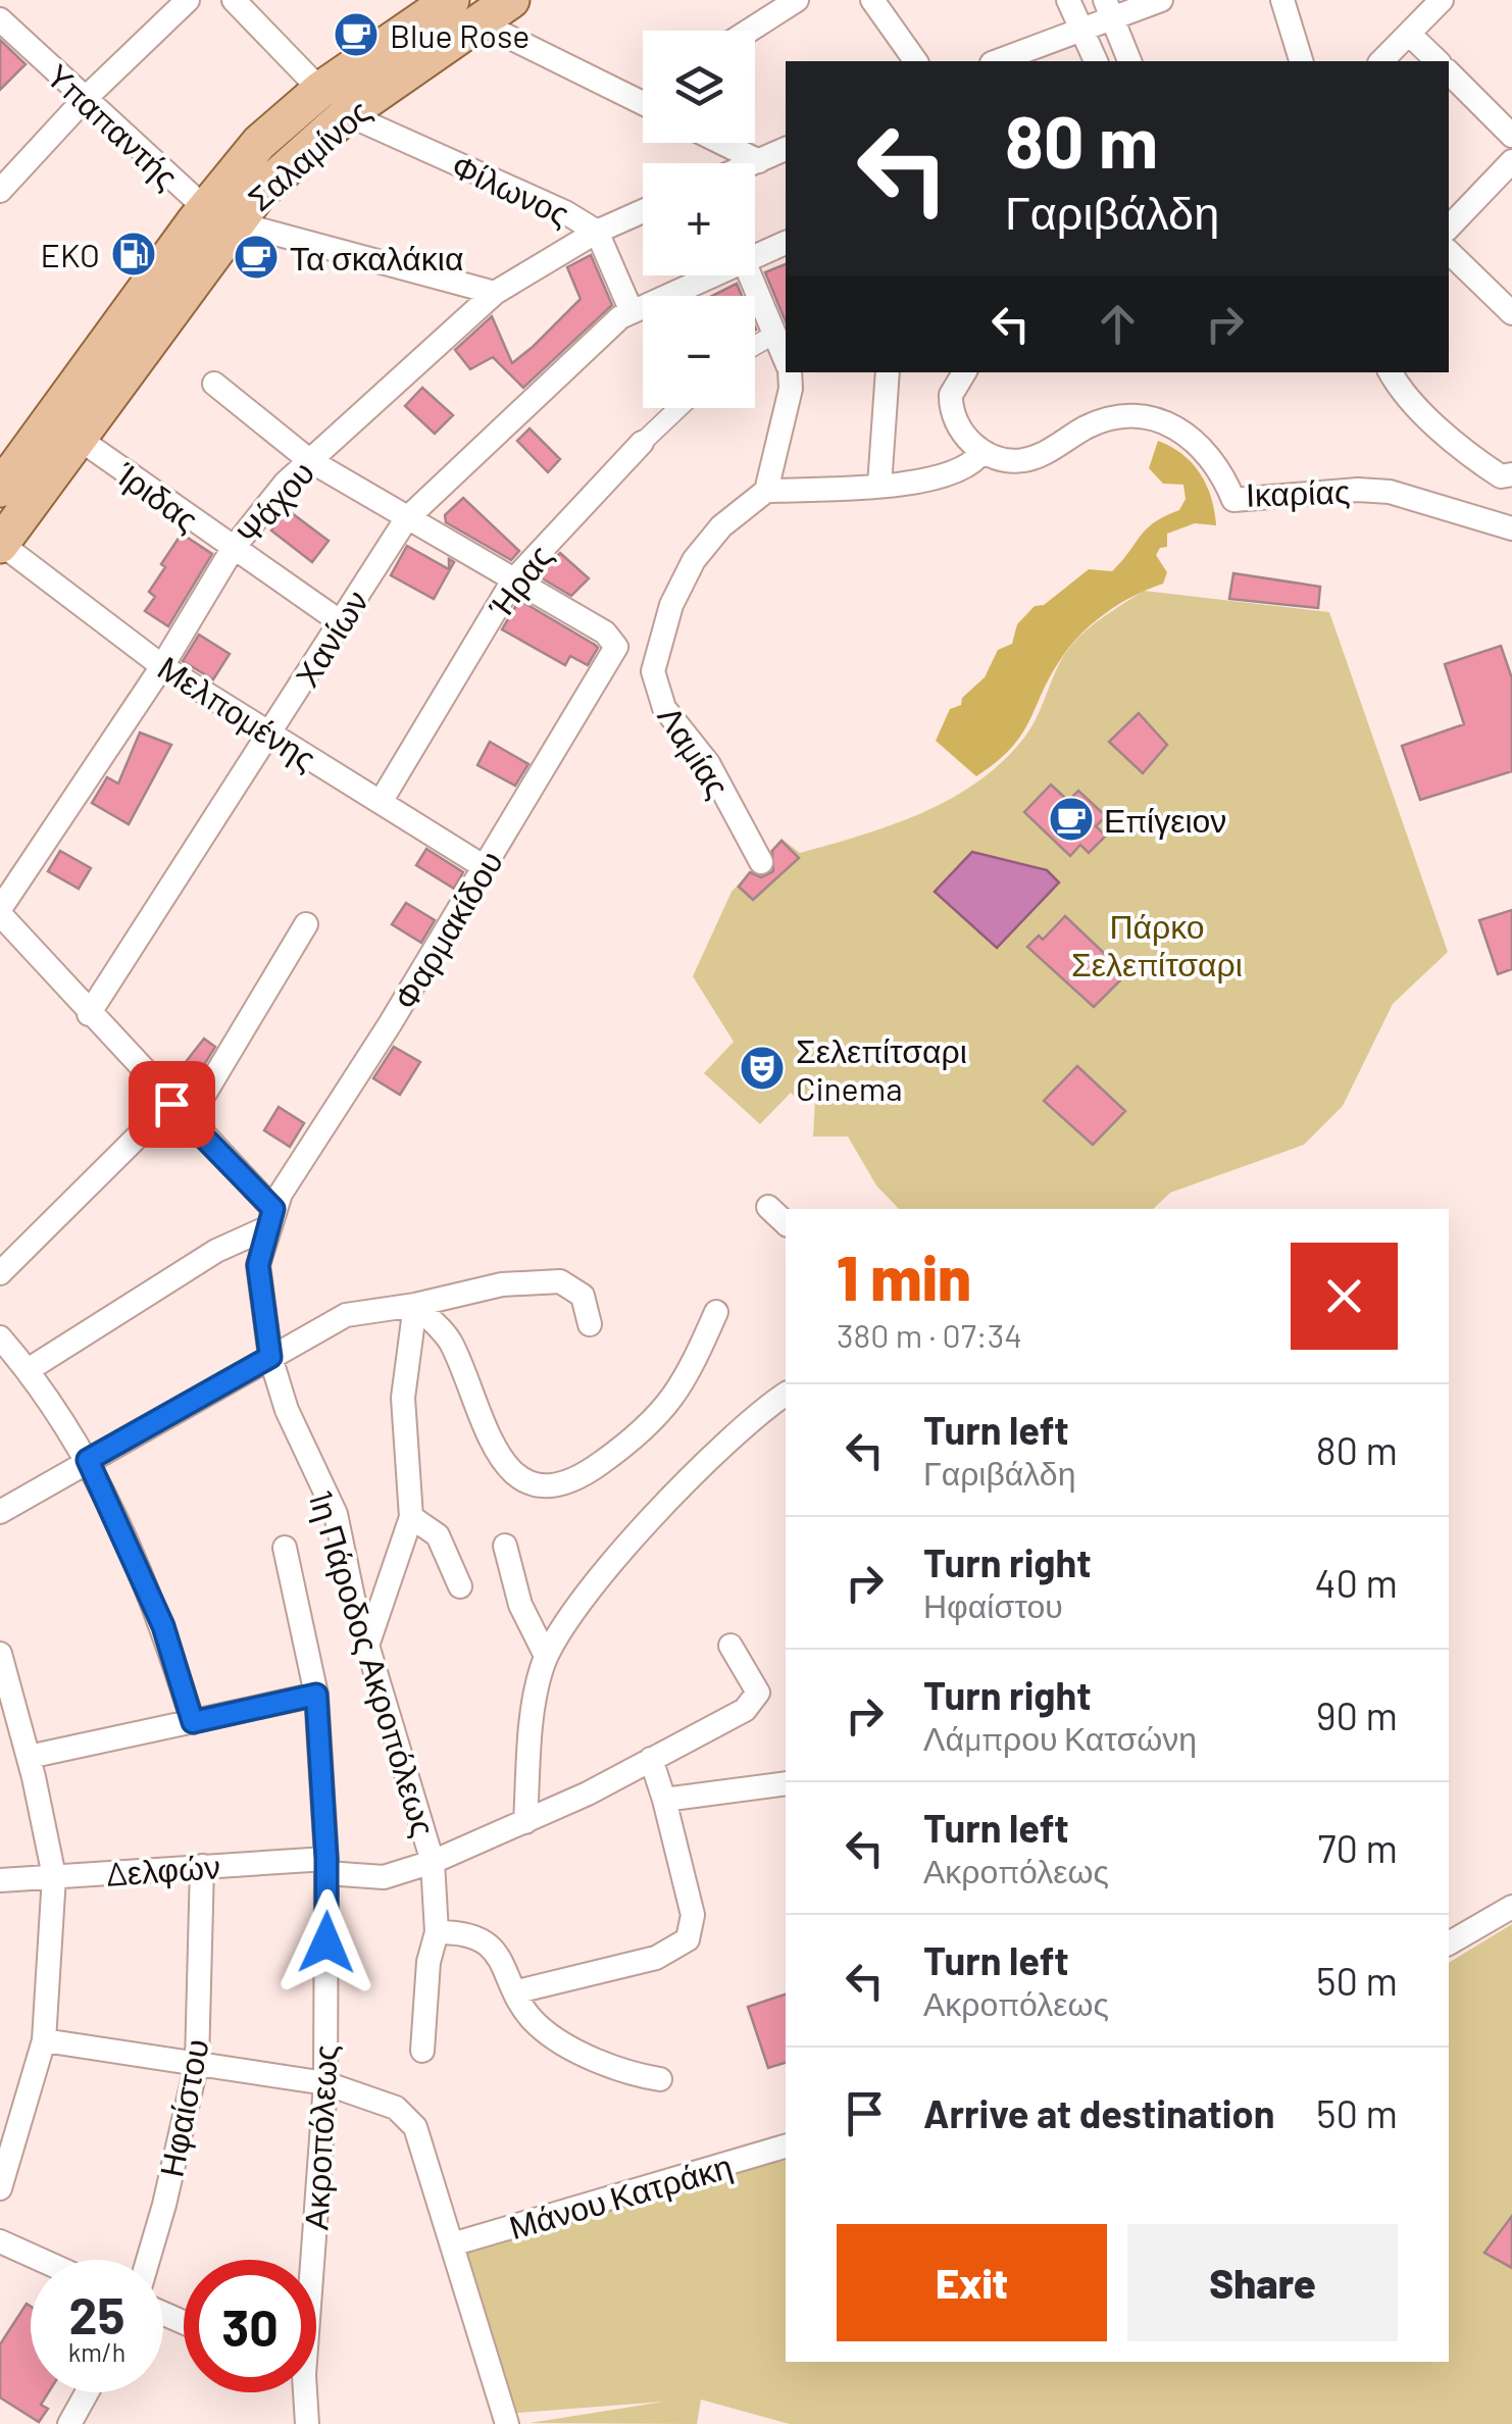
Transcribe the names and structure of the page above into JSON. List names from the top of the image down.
{
  "streets": {
    "main road": ["Σαλαμίνος"],
    "street": [
      "Υπαπαντής",
      "Φίλωνος",
      "Ικαρίας",
      "Ίριδας",
      "Ψάχου",
      "Ήρας",
      "Χανίων",
      "Μελπομένης",
      "Λαμίας",
      "Φαρμακίδου",
      "1η Πάροδος Ακροπόλεως",
      "Δελφών",
      "Ηφαίστου",
      "Ακροπόλεως",
      "Μάνου Κατράκη"
    ]
  },
  "crossings": [
    ["Υπαπαντής", "Σαλαμίνος"],
    ["Σαλαμίνος", "Φίλωνος"],
    ["Σαλαμίνος", "Ίριδας"],
    ["Σαλαμίνος", "Μελπομένης"],
    ["Φίλωνος", "Ψάχου"],
    ["Φίλωνος", "Χανίων"],
    ["Ίριδας", "Ψάχου"],
    ["Ίριδας", "Χανίων"],
    ["Ψάχου", "Μελπομένης"],
    ["Ήρας", "Μελπομένης"],
    ["Ήρας", "Φαρμακίδου"],
    ["Χανίων", "Μελπομένης"],
    ["Μελπομένης", "Φαρμακίδου"],
    ["1η Πάροδος Ακροπόλεως", "Δελφών"],
    ["Δελφών", "Ηφαίστου"],
    ["Δελφών", "Ακροπόλεως"]
  ],
  "parks": ["Πάρκο Σελεπίτσαρι"],
  "places": {
    "cafe": ["Blue Rose", "Τα σκαλάκια", "Επίγειον"],
    "fuel station": ["EKO"],
    "theatre": ["Σελεπίτσαρι Cinema"]
  },
  "page": {
    "map_buttons": ["+", "−"],
    "turn": ["80 m", "Γαριβάλδη"],
    "heading": ["1 min", "380 m · 07:34"],
    "list": [
      {
        "name": "Turn left",
        "note": "Γαριβάλδη",
        "value": "80 m"
      },
      {
        "name": "Turn right",
        "note": "Ηφαίστου",
        "value": "40 m"
      },
      {
        "name": "Turn right",
        "note": "Λάμπρου Κατσώνη",
        "value": "90 m"
      },
      {
        "name": "Turn left",
        "note": "Ακροπόλεως",
        "value": "70 m"
      },
      {
        "name": "Turn left",
        "note": "Ακροπόλεως",
        "value": "50 m"
      },
      {
        "name": "Arrive at destination",
        "value": "50 m"
      }
    ],
    "buttons": ["Exit", "Share"],
    "speed": "25 km/h",
    "limit": "30"
  }
}
